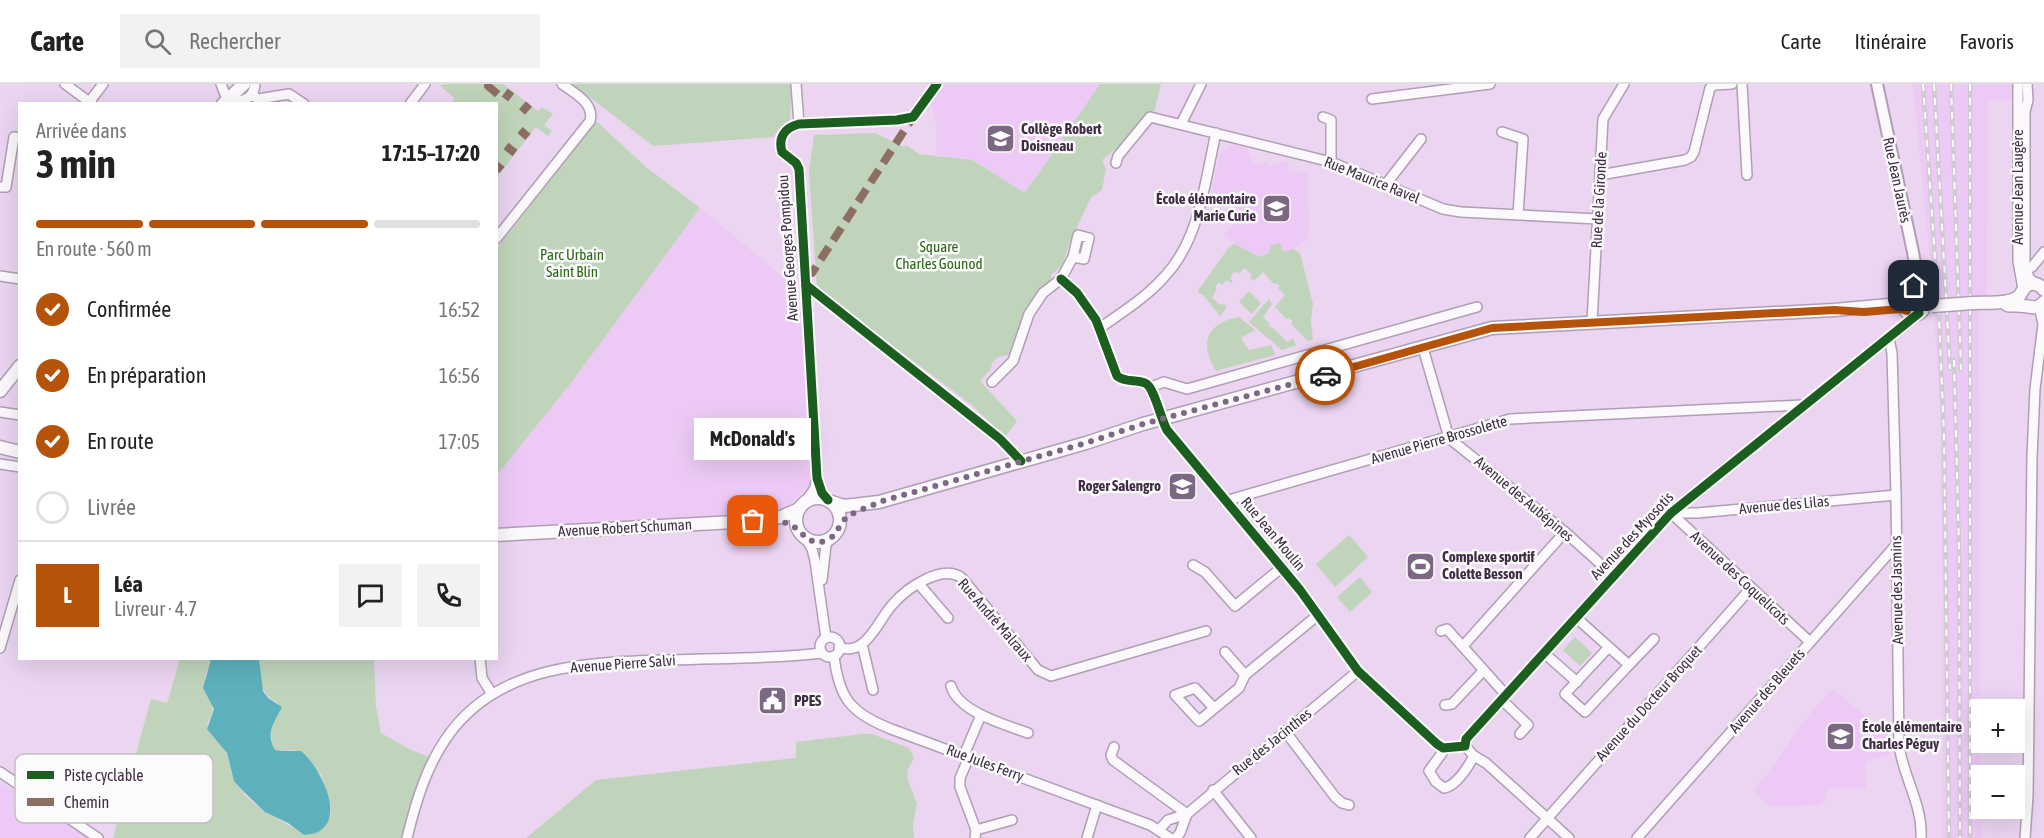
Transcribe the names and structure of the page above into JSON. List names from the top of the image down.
{
  "streets": {
    "main road": ["Avenue Robert Schuman"],
    "street": [
      "Rue Maurice Ravel",
      "Rue Jean Jaurès",
      "Avenue Jean Laugère",
      "Rue de la Gironde",
      "Avenue Georges Pompidou",
      "Avenue Pierre Brossolette",
      "Avenue des Aubépines",
      "Avenue des Lilas",
      "Rue Jean Moulin",
      "Avenue des Myosotis",
      "Avenue des Coquelicots",
      "Avenue des Jasmins",
      "Rue André Malraux",
      "Avenue Pierre Salvi",
      "Avenue des Bleuets",
      "Avenue du Docteur Broquet",
      "Rue des Jacinthes",
      "Rue Jules Ferry"
    ]
  },
  "crossings": [
    ["Rue Maurice Ravel", "Rue de la Gironde"],
    ["Rue Jean Jaurès", "Avenue des Myosotis"],
    ["Avenue Georges Pompidou", "Avenue Robert Schuman"],
    ["Avenue Pierre Brossolette", "Avenue des Aubépines"],
    ["Avenue Pierre Brossolette", "Rue Jean Moulin"],
    ["Avenue Pierre Brossolette", "Avenue des Myosotis"],
    ["Avenue des Aubépines", "Avenue des Myosotis"],
    ["Avenue des Lilas", "Avenue des Myosotis"],
    ["Avenue des Lilas", "Avenue des Coquelicots"],
    ["Avenue des Lilas", "Avenue des Jasmins"],
    ["Rue Jean Moulin", "Rue des Jacinthes"],
    ["Avenue des Myosotis", "Avenue des Coquelicots"],
    ["Avenue des Myosotis", "Avenue des Jasmins"],
    ["Avenue des Coquelicots", "Avenue des Bleuets"],
    ["Avenue des Coquelicots", "Avenue du Docteur Broquet"],
    ["Avenue des Jasmins", "Avenue des Bleuets"],
    ["Avenue Pierre Salvi", "Rue Jules Ferry"]
  ],
  "parks": ["Square Charles Gounod", "Parc Urbain Saint Blin"],
  "places": {
    "school or university": [
      "Collège Robert Doisneau",
      "École élémentaire Marie Curie",
      "Roger Salengro",
      "École élémentaire Charles Péguy"
    ],
    "other": ["McDonald's"],
    "sports": ["Complexe sportif Colette Besson"],
    "public building": ["PPES"]
  },
  "legend": ["Piste cyclable", "Chemin"],
  "page": {
    "header": "Carte",
    "search": "Rechercher",
    "nav": ["Carte", "Itinéraire", "Favoris"],
    "heading": ["3 min", "Arrivée dans", "17:15–17:20"],
    "panel": ["Léa", "Livreur · 4.7"],
    "bar": "En route · 560 m",
    "list": [
      ["Confirmée", "16:52"],
      ["En préparation", "16:56"],
      ["En route", "17:05"],
      "Livrée"
    ],
    "bubble": "McDonald's",
    "round": "L",
    "map_buttons": ["+", "−"]
  }
}
